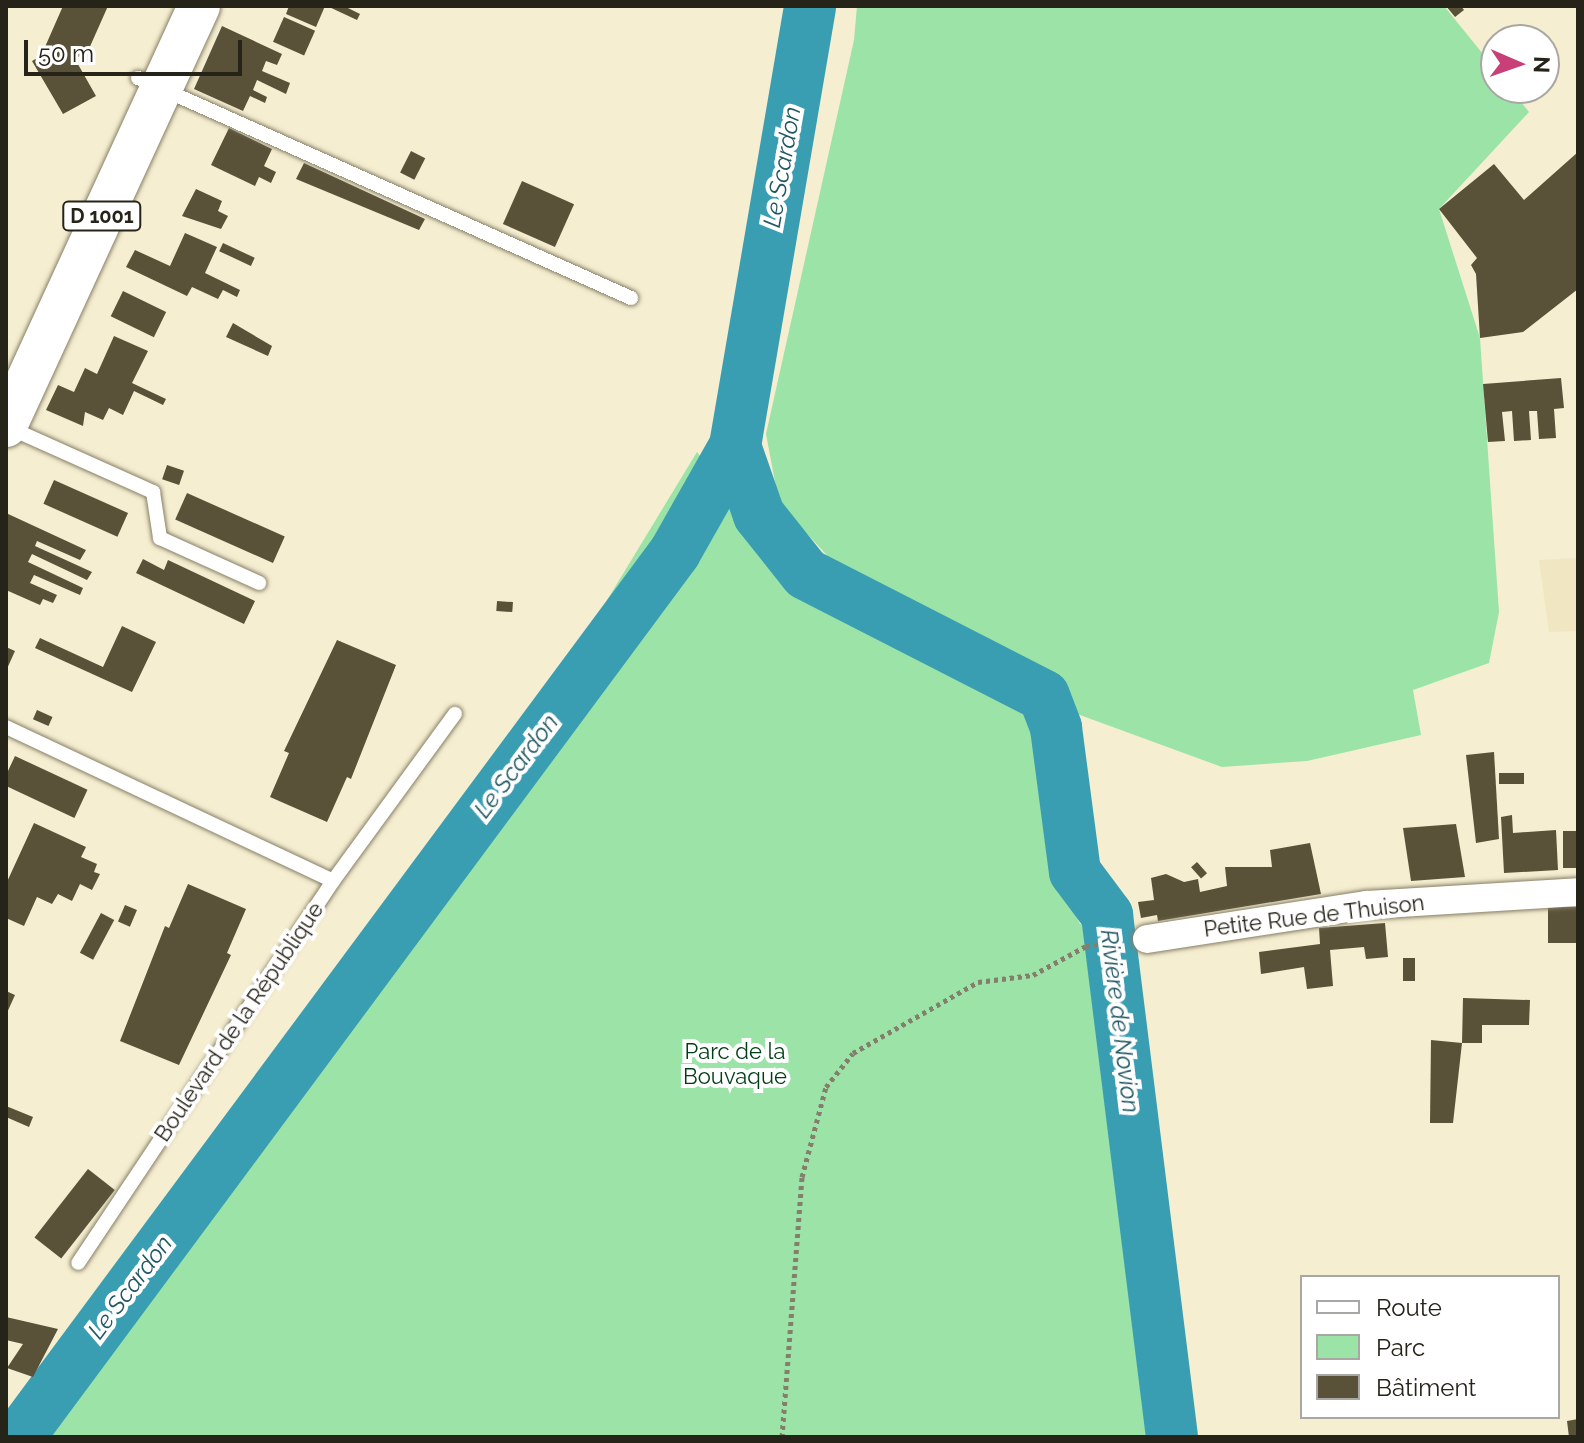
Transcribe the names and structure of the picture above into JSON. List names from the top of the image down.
{
  "streets": {
    "main road": ["D 1001"],
    "street": ["Petite Rue de Thuison"],
    "lane": ["Boulevard de la République"]
  },
  "water": ["Le Scardon", "Rivière de Novion"],
  "parks": ["Parc de la Bouvaque"],
  "legend": ["Route", "Parc", "Bâtiment"],
  "scale_bar": "50 m",
  "north": "right"
}
